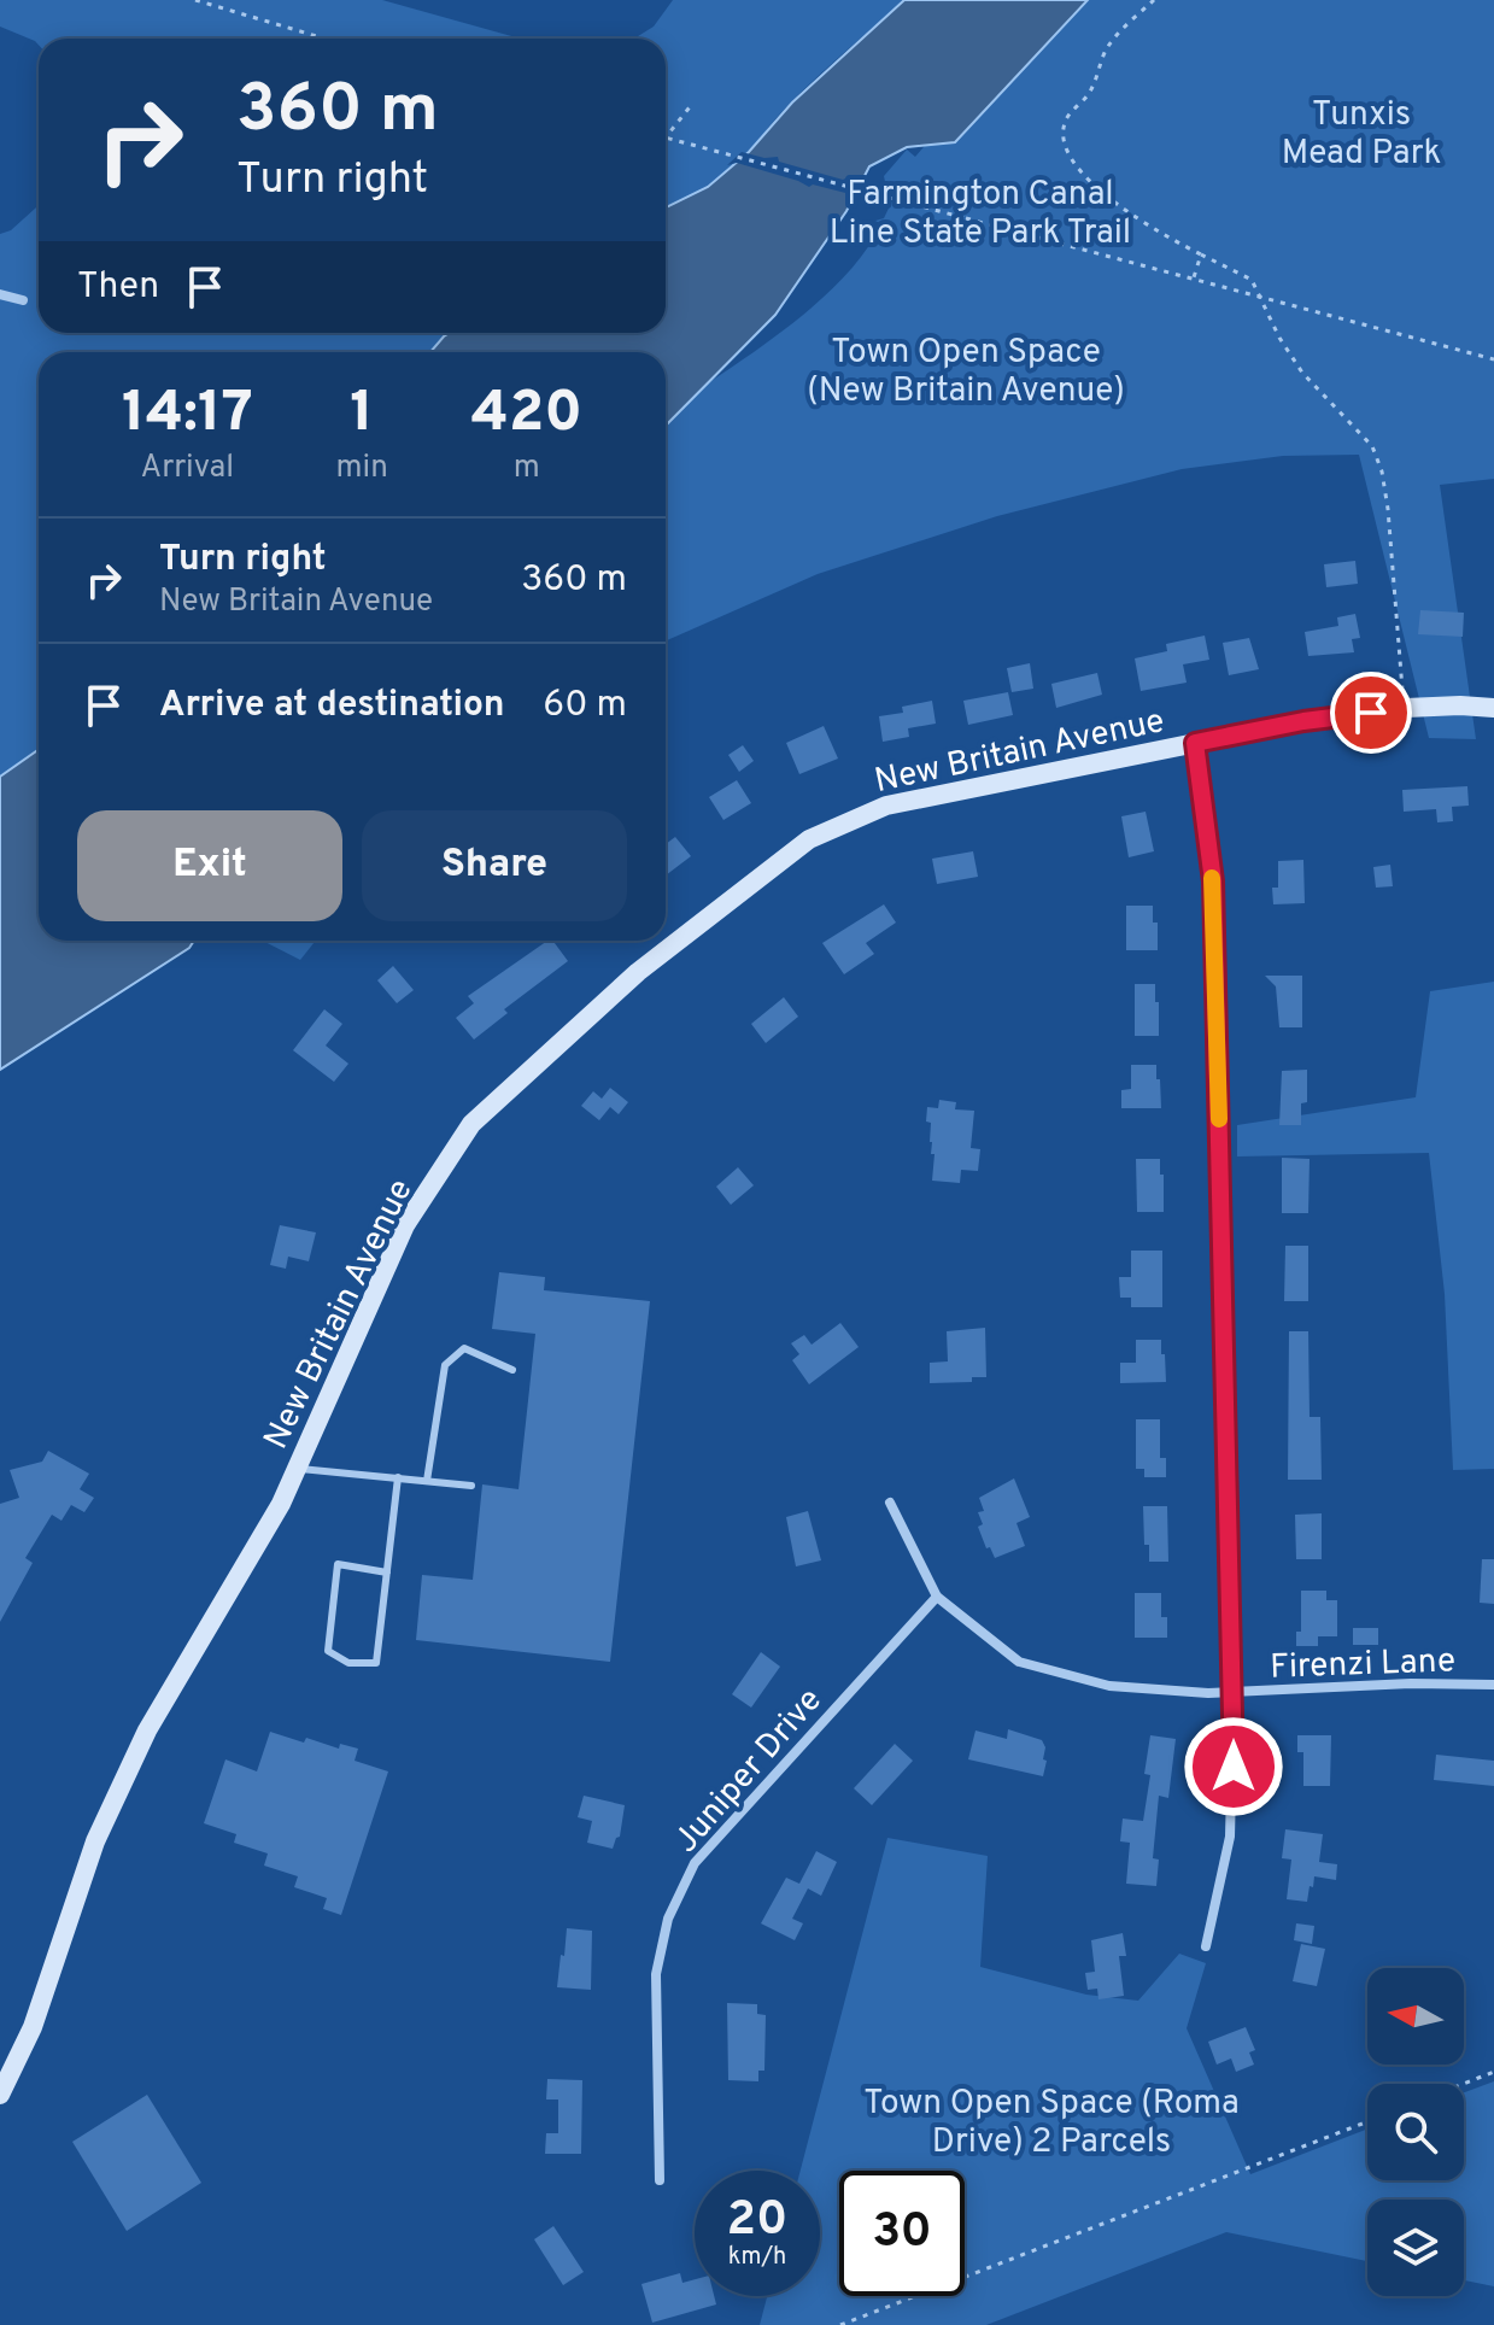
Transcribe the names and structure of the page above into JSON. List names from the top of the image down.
{
  "streets": {
    "street": ["New Britain Avenue", "Firenzi Lane", "Juniper Drive"]
  },
  "crossings": [
    ["Firenzi Lane", "Juniper Drive"]
  ],
  "parks": [
    "Tunxis Mead Park",
    "Farmington Canal Line State Park Trail",
    "Town Open Space (New Britain Avenue)",
    "Town Open Space (Roma Drive) 2 Parcels"
  ],
  "north": "left",
  "page": {
    "turn": ["360 m", "Turn right"],
    "then": "Then",
    "eta": [
      "14:17",
      "Arrival",
      "1",
      "min",
      "420",
      "m"
    ],
    "list": [
      {
        "name": "Turn right",
        "note": "New Britain Avenue",
        "value": "360 m"
      },
      {
        "name": "Arrive at destination",
        "value": "60 m"
      }
    ],
    "buttons": ["Exit", "Share"],
    "speed": "20 km/h",
    "limit": "30"
  }
}
